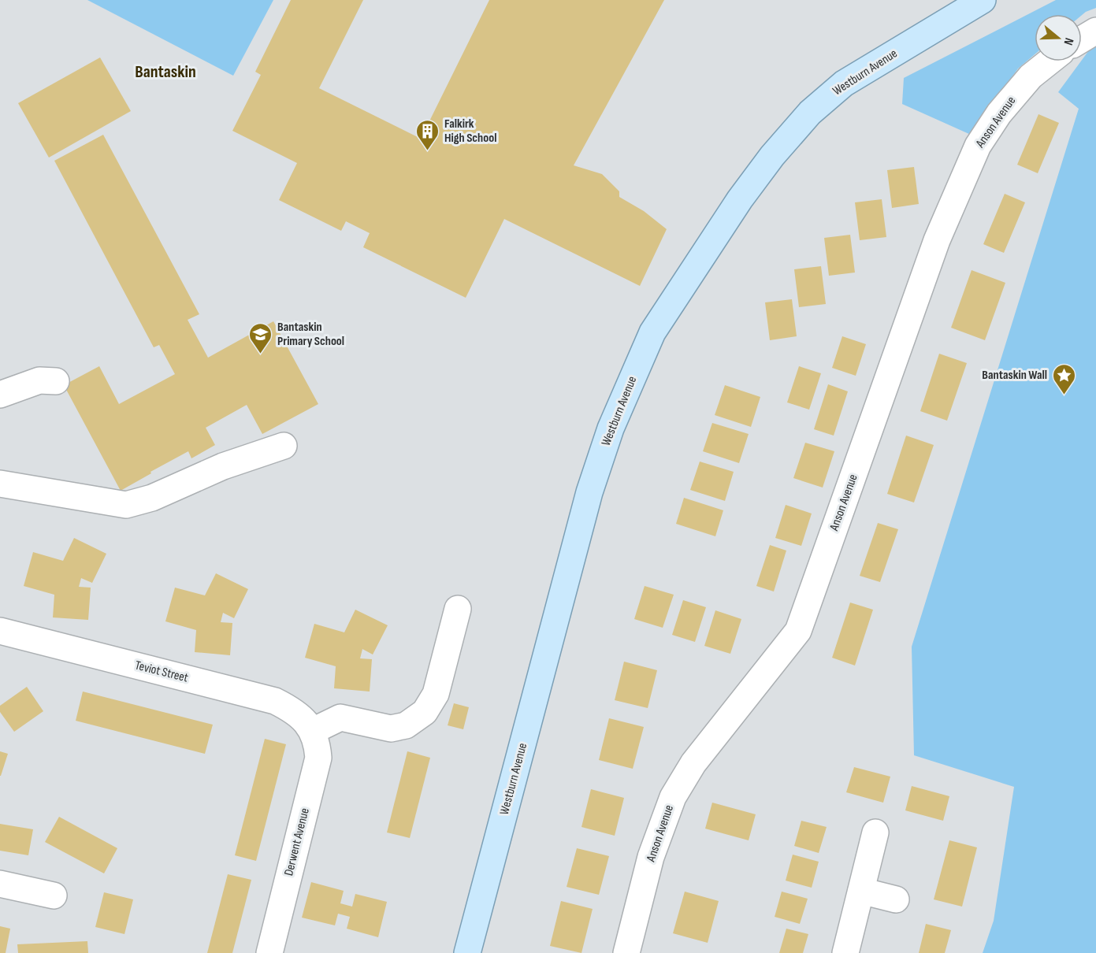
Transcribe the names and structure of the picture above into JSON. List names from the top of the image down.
{
  "streets": {
    "main road": ["Westburn Avenue"],
    "street": ["Anson Avenue", "Teviot Street", "Derwent Avenue"]
  },
  "crossings": [
    ["Teviot Street", "Derwent Avenue"]
  ],
  "districts": ["Bantaskin"],
  "places": {
    "building": ["Falkirk High School"],
    "school or university": ["Bantaskin Primary School"],
    "place": ["Bantaskin Wall"]
  },
  "north": "right"
}
